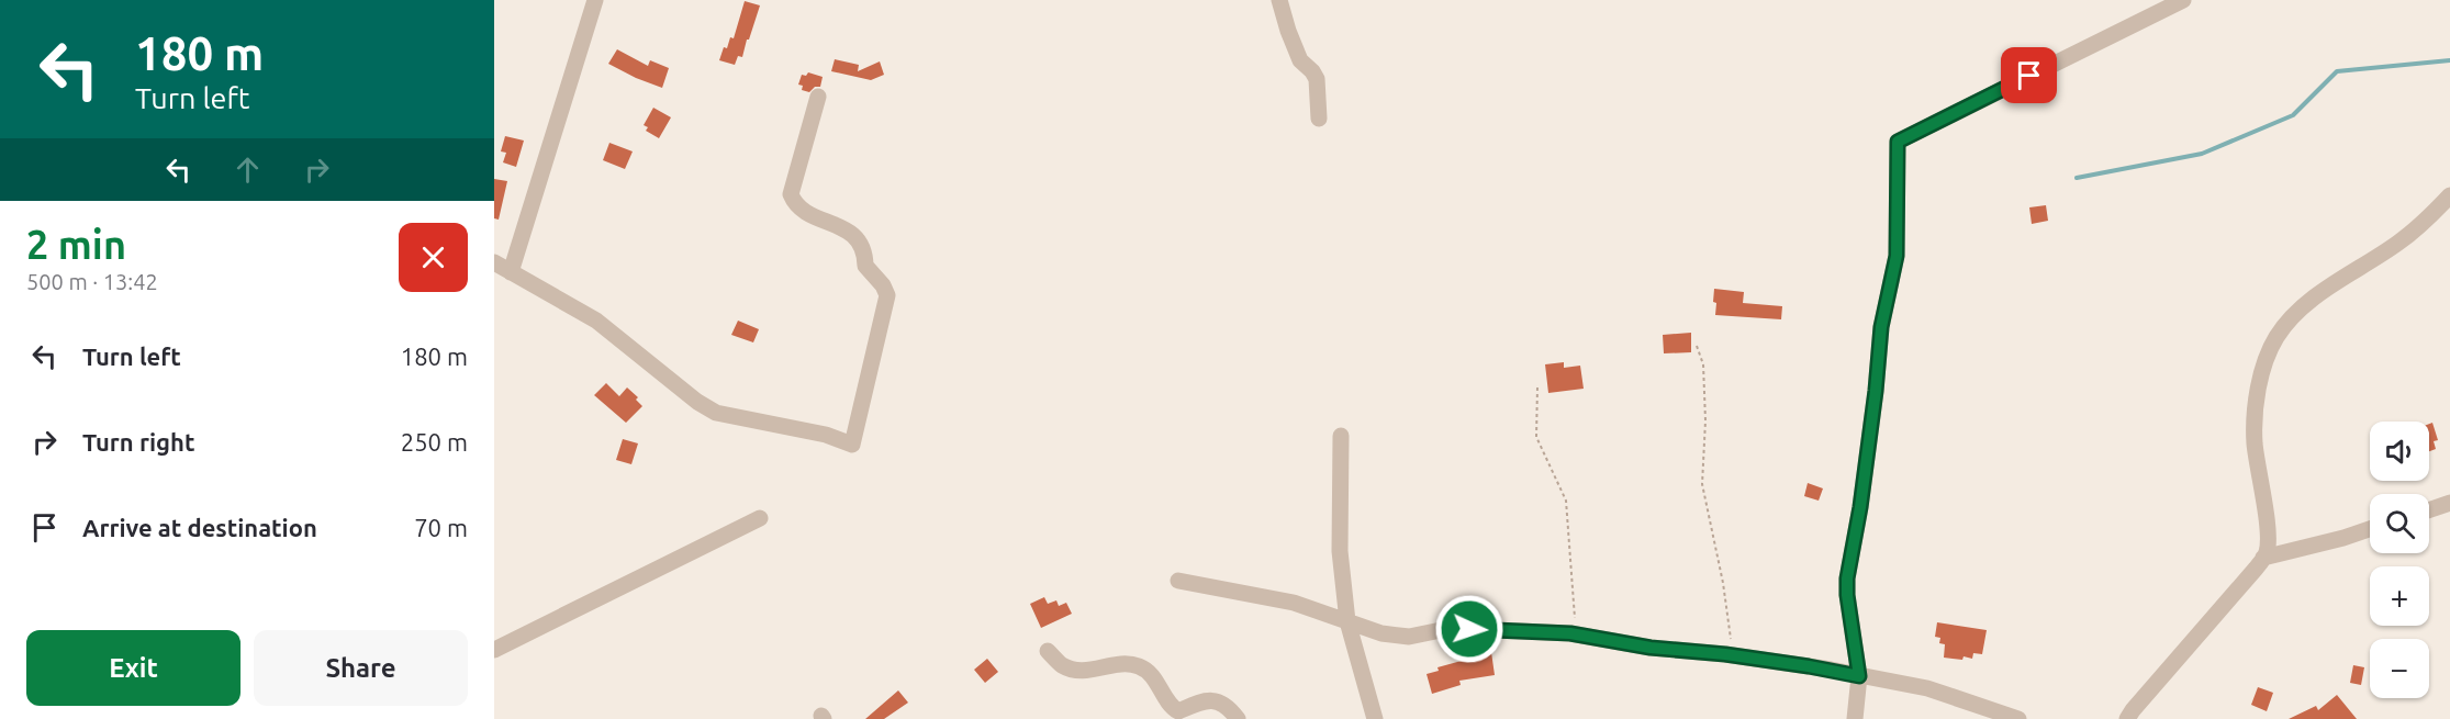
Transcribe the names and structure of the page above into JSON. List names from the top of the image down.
{
  "page": {
    "turn": ["180 m", "Turn left"],
    "heading": ["2 min", "500 m · 13:42"],
    "list": [
      {
        "name": "Turn left",
        "value": "180 m"
      },
      {
        "name": "Turn right",
        "value": "250 m"
      },
      {
        "name": "Arrive at destination",
        "value": "70 m"
      }
    ],
    "map_buttons": ["+", "−"],
    "buttons": ["Exit", "Share"]
  }
}
